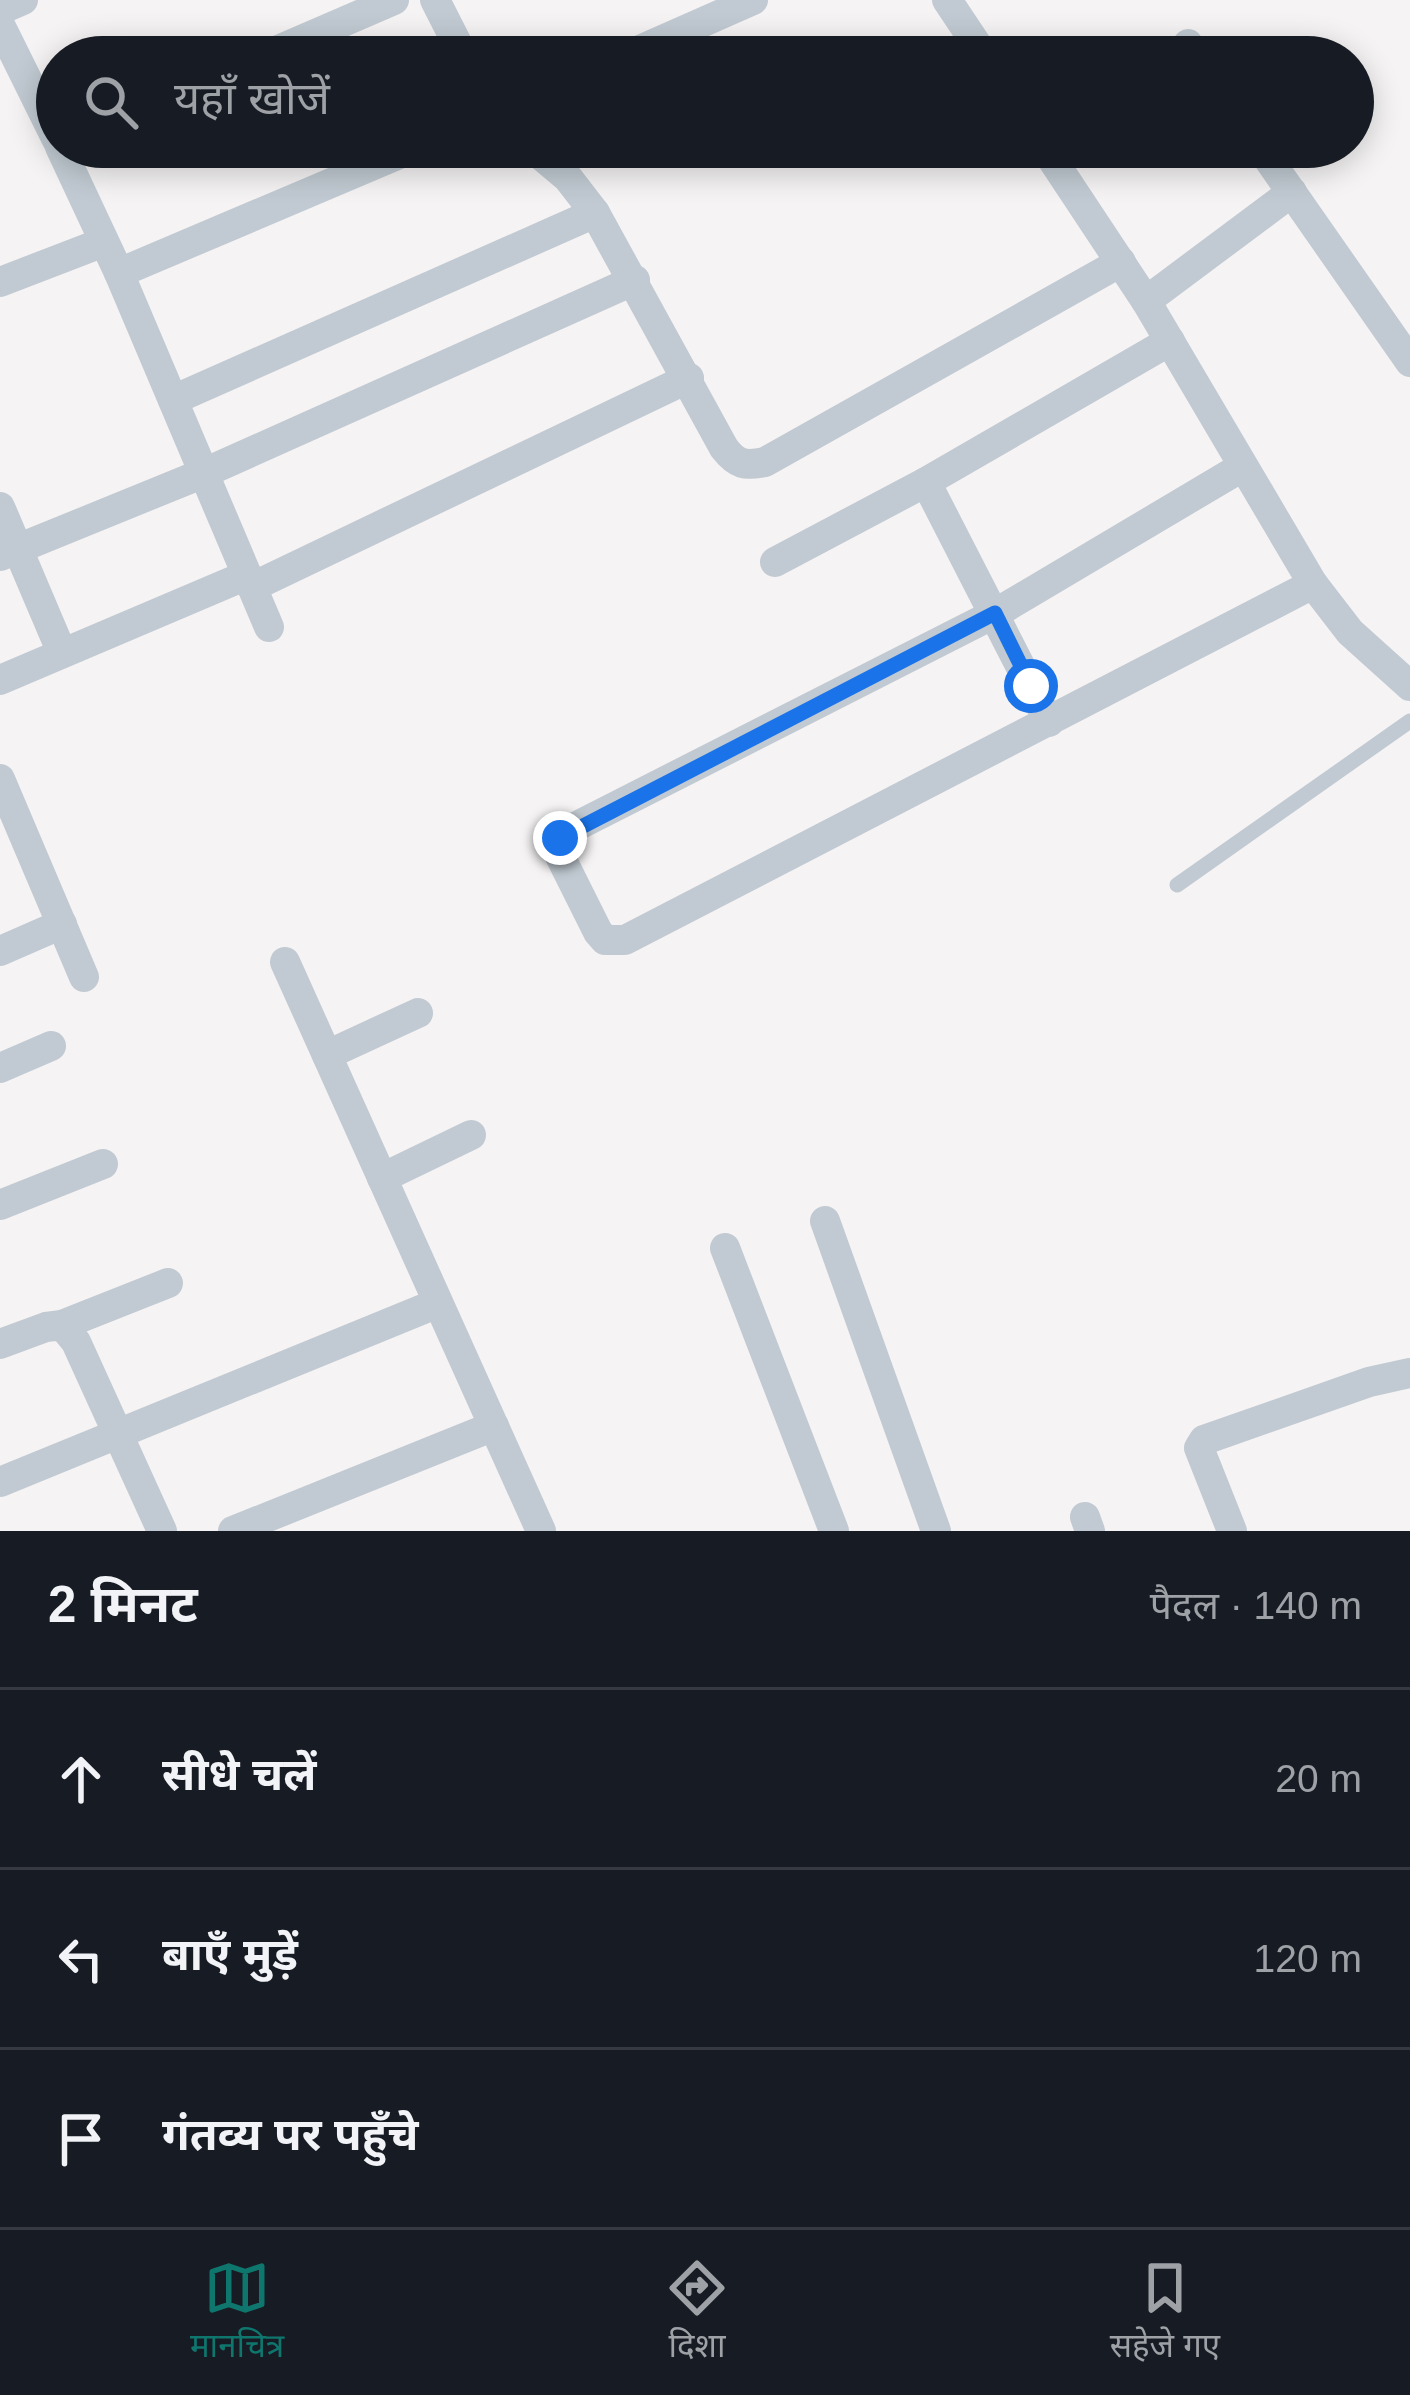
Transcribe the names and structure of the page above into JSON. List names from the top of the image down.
{
  "page": {
    "search": "यहाँ खोजें",
    "heading": ["2 मिनट", "पैदल · 140 m"],
    "list": [
      ["सीधे चलें", "20 m"],
      ["बाएँ मुड़ें", "120 m"],
      "गंतव्य पर पहुँचे"
    ],
    "nav": ["मानचित्र", "दिशा", "सहेजे गए"]
  }
}
